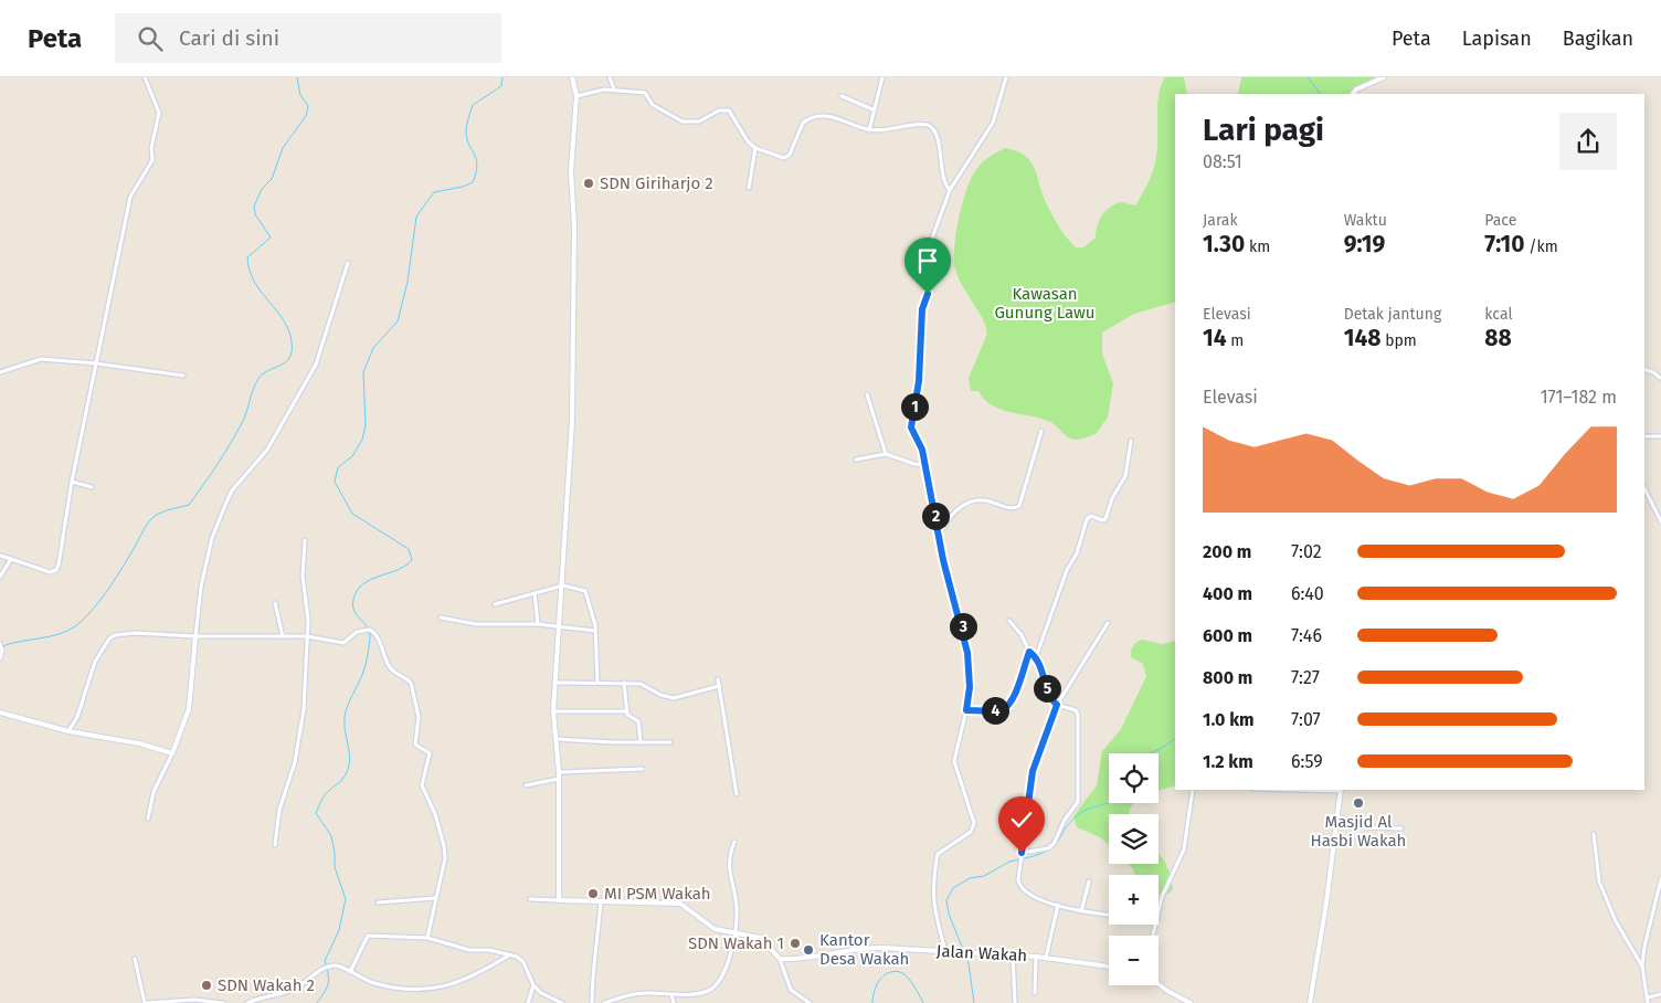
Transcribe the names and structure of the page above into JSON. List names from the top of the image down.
{
  "streets": {
    "street": ["Jalan Wakah"]
  },
  "parks": ["Kawasan Gunung Lawu"],
  "places": [
    "SDN Giriharjo 2",
    "Masjid Al Hasbi Wakah",
    "MI PSM Wakah",
    "SDN Wakah 1",
    "Kantor Desa Wakah",
    "SDN Wakah 2"
  ],
  "page": {
    "header": "Peta",
    "search": "Cari di sini",
    "nav": ["Peta", "Lapisan", "Bagikan"],
    "heading": ["Lari pagi", "08:51"],
    "stats": [
      ["Jarak", "1.30 km"],
      ["Waktu", "9:19"],
      ["Pace", "7:10 /km"],
      ["Elevasi", "14 m"],
      ["Detak jantung", "148 bpm"],
      ["kcal", "88"]
    ],
    "chart": ["Elevasi", "171–182 m"],
    "pins": [
      "1",
      "2",
      "3",
      "5",
      "4"
    ],
    "list": [
      {
        "name": "200 m",
        "note": "7:02"
      },
      {
        "name": "400 m",
        "note": "6:40"
      },
      {
        "name": "600 m",
        "note": "7:46"
      },
      {
        "name": "800 m",
        "note": "7:27"
      },
      {
        "name": "1.0 km",
        "note": "7:07"
      },
      {
        "name": "1.2 km",
        "note": "6:59"
      }
    ],
    "map_buttons": ["+", "−"]
  }
}
